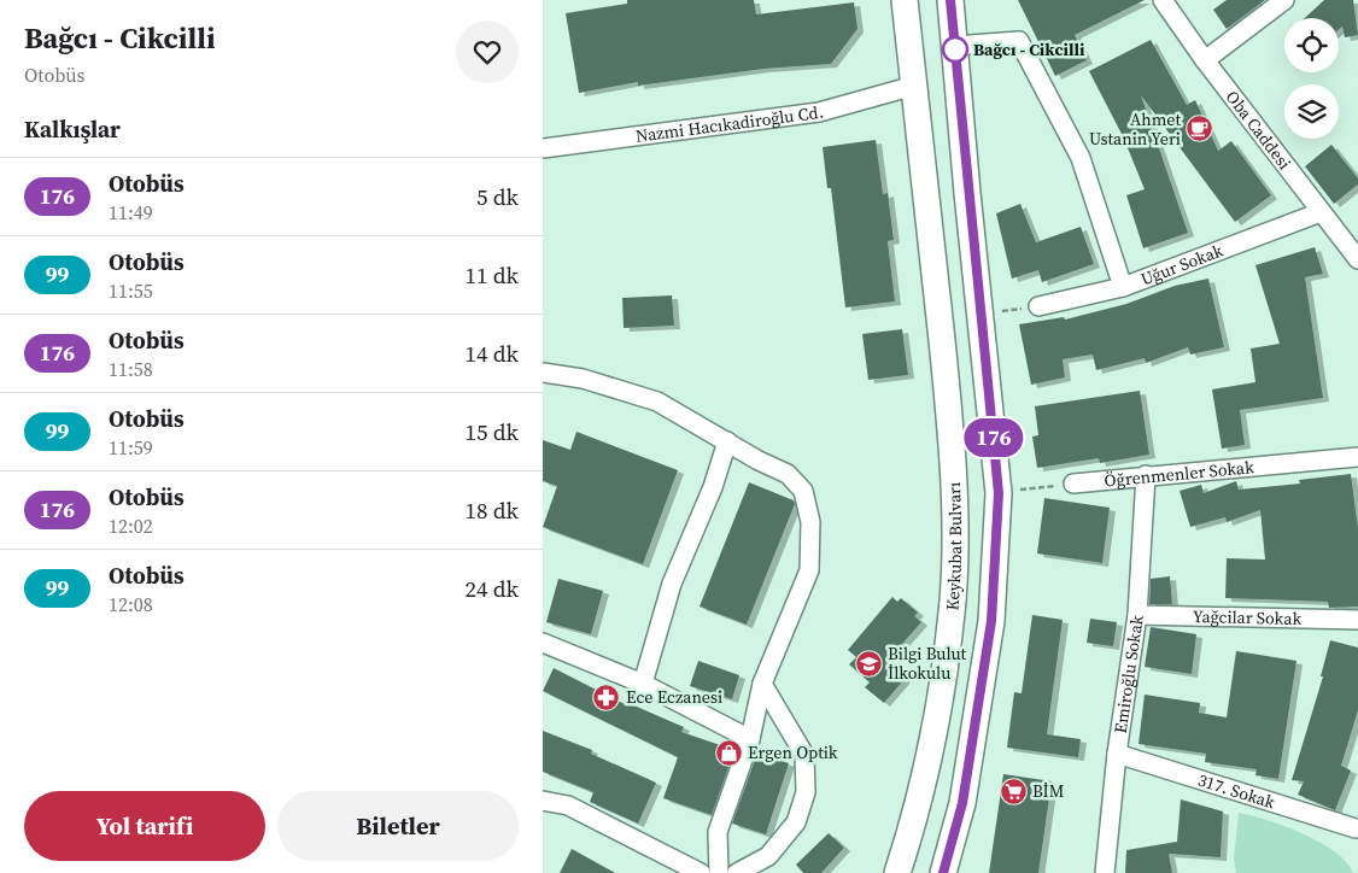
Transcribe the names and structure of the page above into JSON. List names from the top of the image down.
{
  "streets": {
    "highway": ["Keykubat Bulvarı"],
    "street": [
      "Nazmi Hacıkadiroğlu Cd.",
      "Oba Caddesi",
      "Uğur Sokak",
      "Öğrenmenler Sokak",
      "Yağcilar Sokak",
      "Emiroğlu Sokak",
      "317. Sokak"
    ]
  },
  "crossings": [
    ["Nazmi Hacıkadiroğlu Cd.", "Keykubat Bulvarı"],
    ["Oba Caddesi", "Uğur Sokak"],
    ["Öğrenmenler Sokak", "Emiroğlu Sokak"],
    ["Yağcilar Sokak", "Emiroğlu Sokak"],
    ["Emiroğlu Sokak", "317. Sokak"]
  ],
  "places": {
    "other": ["Bağcı - Cikcilli"],
    "cafe": ["Ahmet Ustanin Yeri"],
    "school or university": ["Bilgi Bulut İlkokulu"],
    "pharmacy": ["Ece Eczanesi"],
    "shop": ["Ergen Optik"],
    "supermarket": ["BİM"]
  },
  "lines": ["bus line 176"],
  "page": {
    "heading": [
      ["Bağcı - Cikcilli", "Otobüs"],
      "Kalkışlar"
    ],
    "on_map": "176",
    "list": [
      {
        "mark": "176",
        "name": "Otobüs",
        "note": "11:49",
        "value": "5 dk"
      },
      {
        "mark": "99",
        "name": "Otobüs",
        "note": "11:55",
        "value": "11 dk"
      },
      {
        "mark": "176",
        "name": "Otobüs",
        "note": "11:58",
        "value": "14 dk"
      },
      {
        "mark": "99",
        "name": "Otobüs",
        "note": "11:59",
        "value": "15 dk"
      },
      {
        "mark": "176",
        "name": "Otobüs",
        "note": "12:02",
        "value": "18 dk"
      },
      {
        "mark": "99",
        "name": "Otobüs",
        "note": "12:08",
        "value": "24 dk"
      }
    ],
    "buttons": ["Yol tarifi", "Biletler"]
  }
}
